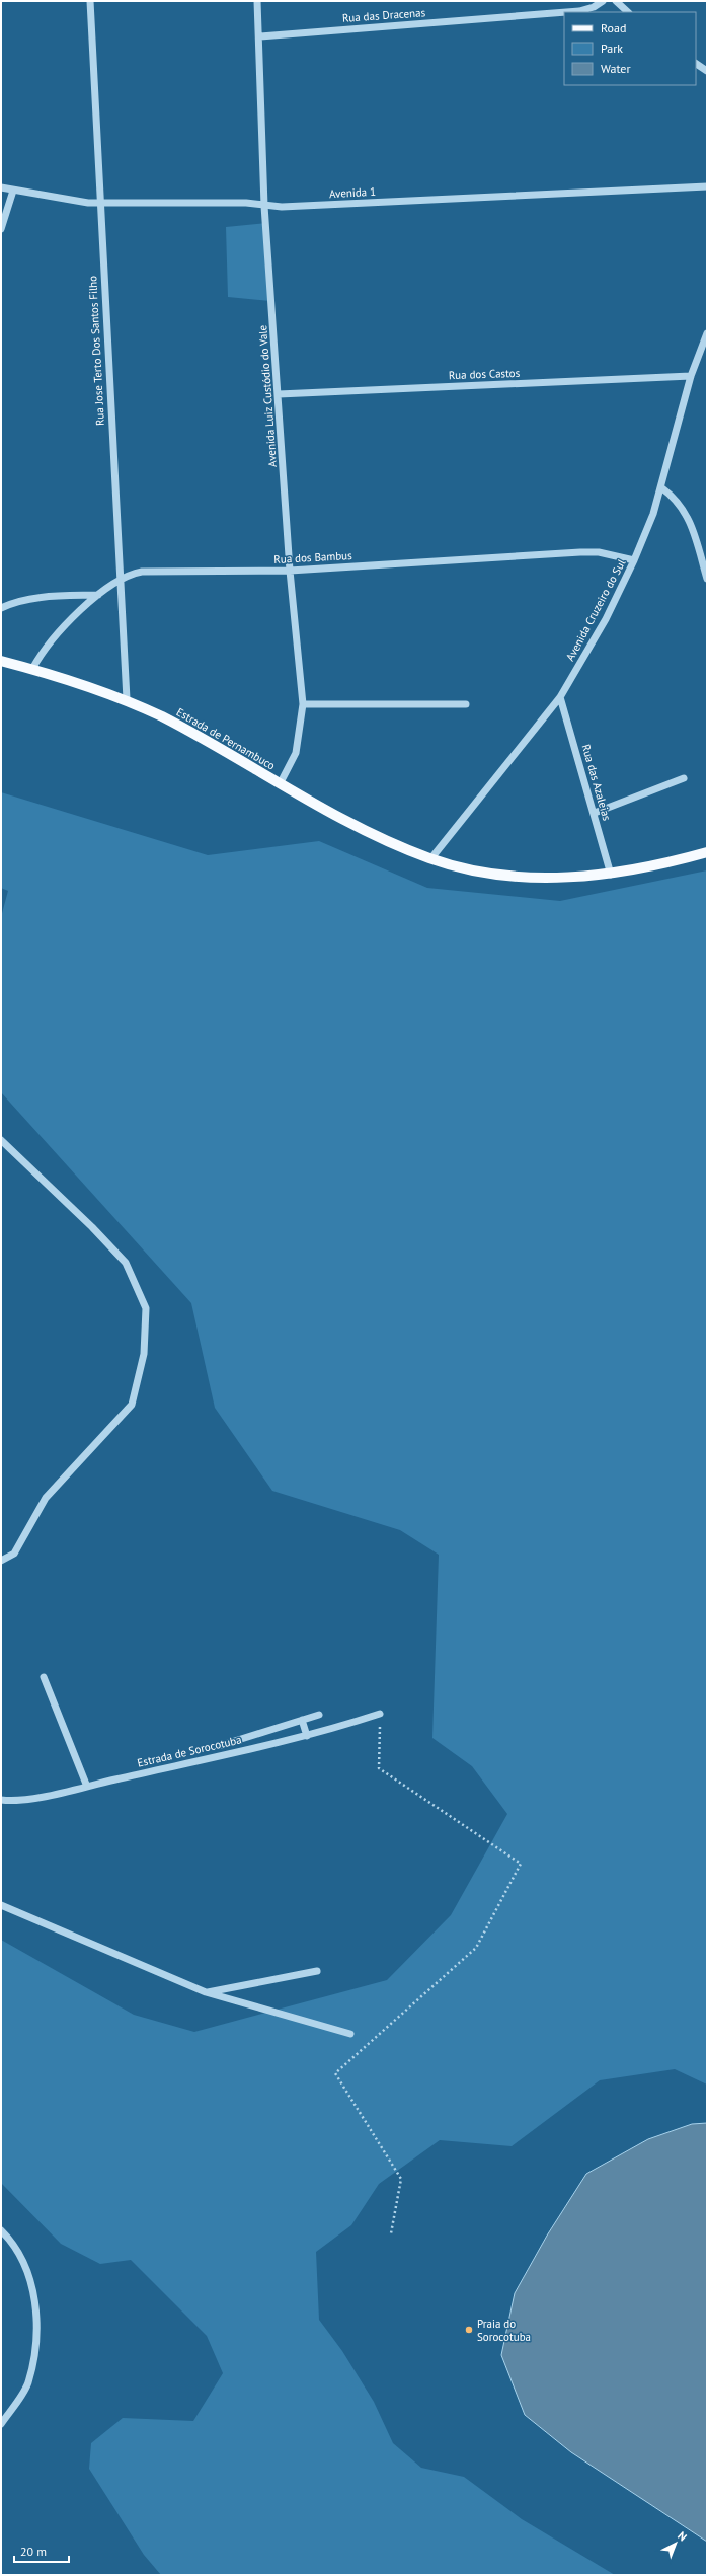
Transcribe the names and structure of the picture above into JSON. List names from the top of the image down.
{
  "streets": {
    "main road": ["Estrada de Pernambuco"],
    "street": [
      "Rua das Dracenas",
      "Avenida 1",
      "Rua Jose Terto Dos Santos Filho",
      "Rua dos Castos",
      "Avenida Luiz Custódio do Vale",
      "Rua dos Bambus",
      "Avenida Cruzeiro do Sul",
      "Rua das Azaleias",
      "Estrada de Sorocotuba"
    ]
  },
  "crossings": [
    ["Rua das Dracenas", "Avenida Luiz Custódio do Vale"],
    ["Avenida 1", "Rua Jose Terto Dos Santos Filho"],
    ["Avenida 1", "Avenida Luiz Custódio do Vale"],
    ["Rua Jose Terto Dos Santos Filho", "Rua dos Bambus"],
    ["Rua Jose Terto Dos Santos Filho", "Estrada de Pernambuco"],
    ["Rua dos Castos", "Avenida Luiz Custódio do Vale"],
    ["Rua dos Castos", "Avenida Cruzeiro do Sul"],
    ["Avenida Luiz Custódio do Vale", "Rua dos Bambus"],
    ["Avenida Luiz Custódio do Vale", "Estrada de Pernambuco"],
    ["Rua dos Bambus", "Avenida Cruzeiro do Sul"],
    ["Rua dos Bambus", "Estrada de Pernambuco"],
    ["Avenida Cruzeiro do Sul", "Estrada de Pernambuco"],
    ["Avenida Cruzeiro do Sul", "Rua das Azaleias"],
    ["Estrada de Pernambuco", "Rua das Azaleias"]
  ],
  "places": ["Praia do Sorocotuba"],
  "legend": ["Road", "Park", "Water"],
  "scale_bar": "20 m",
  "north": "top right"
}
